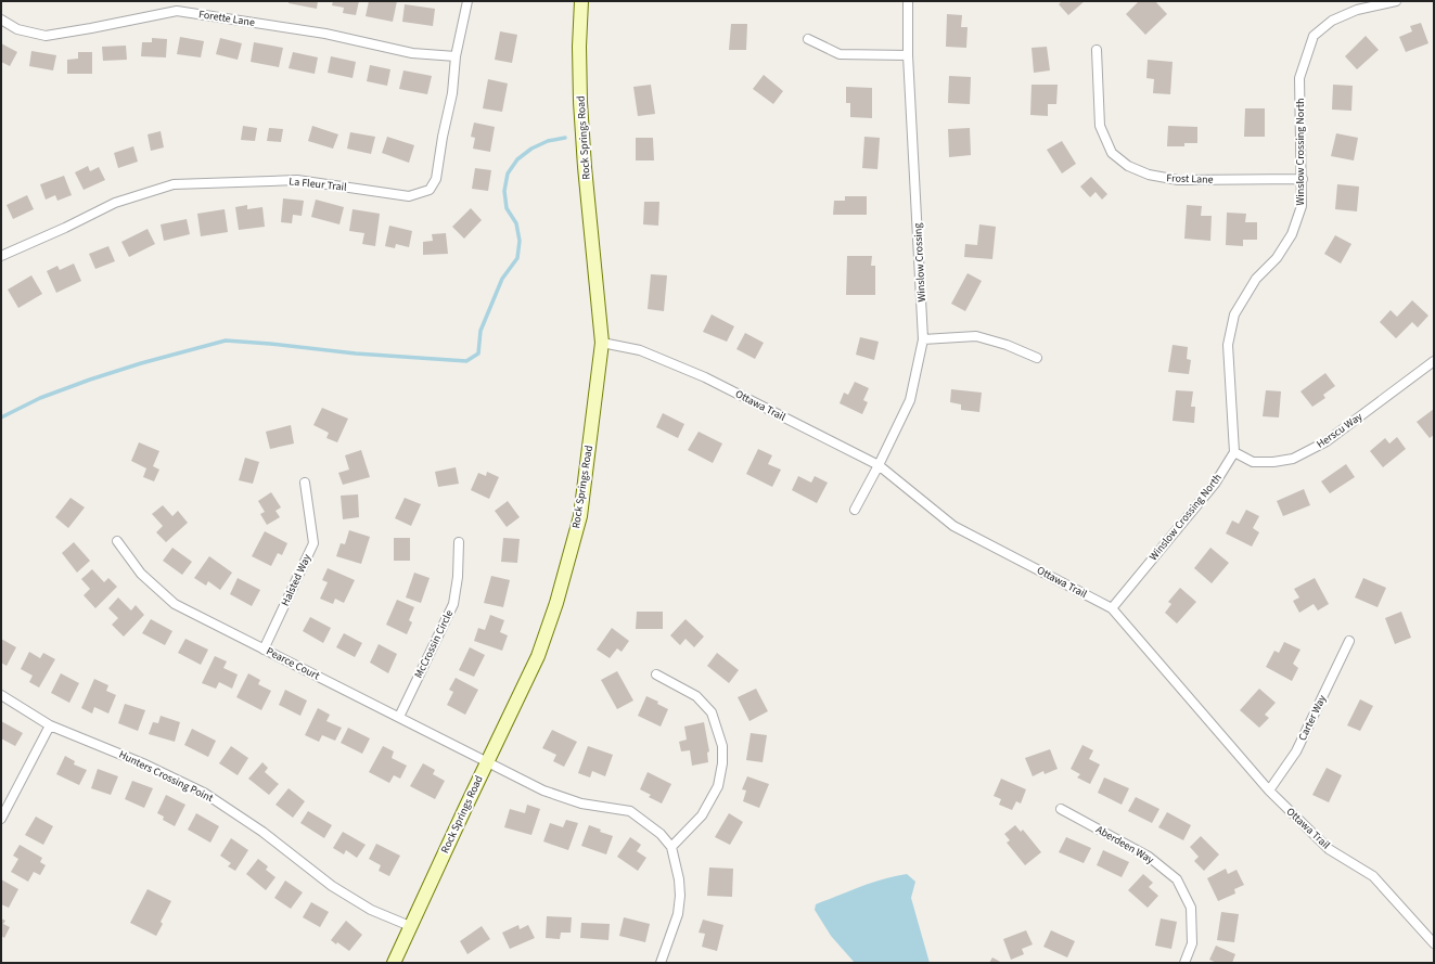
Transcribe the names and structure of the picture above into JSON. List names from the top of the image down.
{
  "streets": {
    "street": [
      "Forette Lane",
      "Rock Springs Road",
      "Winslow Crossing North",
      "Frost Lane",
      "La Fleur Trail",
      "Winslow Crossing",
      "Ottawa Trail",
      "Herscu Way",
      "Halsted Way",
      "McCrossin Circle",
      "Pearce Court",
      "Carter Way",
      "Hunters Crossing Point",
      "Aberdeen Way"
    ]
  },
  "crossings": [
    ["Forette Lane", "La Fleur Trail"],
    ["Rock Springs Road", "Ottawa Trail"],
    ["Rock Springs Road", "Pearce Court"],
    ["Rock Springs Road", "Hunters Crossing Point"],
    ["Winslow Crossing North", "Frost Lane"],
    ["Winslow Crossing North", "Ottawa Trail"],
    ["Winslow Crossing North", "Herscu Way"],
    ["Winslow Crossing", "Ottawa Trail"],
    ["Ottawa Trail", "Carter Way"],
    ["Halsted Way", "Pearce Court"],
    ["McCrossin Circle", "Pearce Court"]
  ]
}
